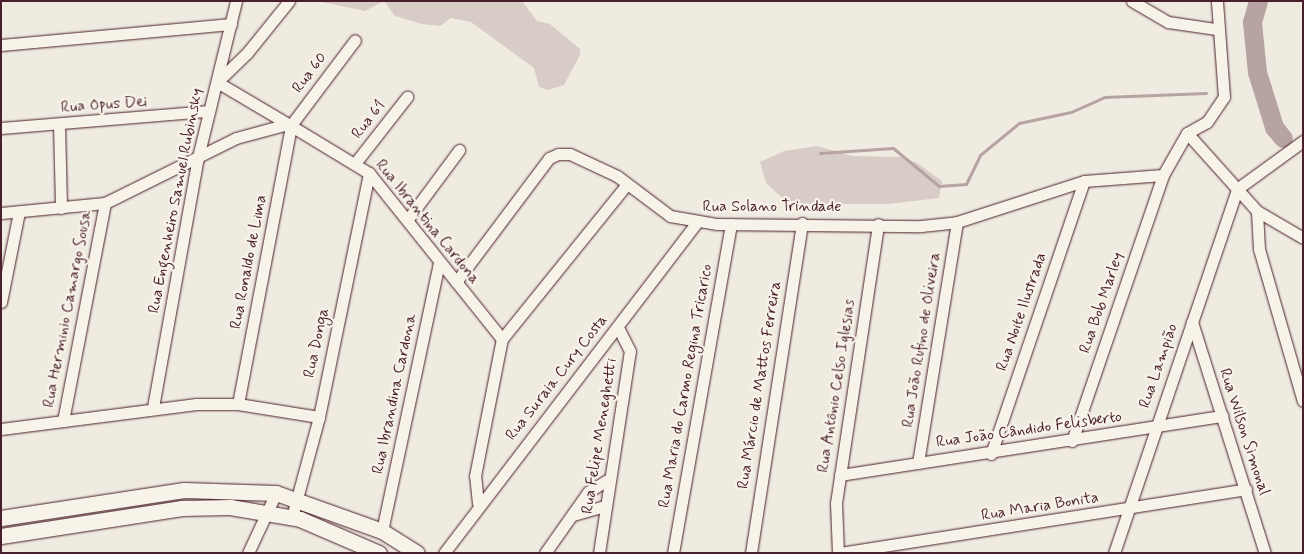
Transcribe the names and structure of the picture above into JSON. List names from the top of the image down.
{
  "streets": {
    "street": [
      "Rua 60",
      "Rua Opus Dei",
      "Rua 61",
      "Rua Engenheiro Samuel Rubinsky",
      "Rua Solano Trindade",
      "Rua Ibrantina Cardona",
      "Rua Ronaldo de Lima",
      "Rua Bob Marley",
      "Rua Herminio Camargo Sousa",
      "Rua Noite Ilustrada",
      "Rua João Rufino de Oliveira",
      "Rua Donga",
      "Rua Lampião",
      "Rua Suraia Cury Costa",
      "Rua Márcio de Mattos Ferreira",
      "Rua Maria do Carmo Regina Tricarico",
      "Rua Antônio Celso Iglesias",
      "Rua Ibrandina Cardona",
      "Rua João Cândido Felisberto",
      "Rua Wilson Simonal",
      "Rua Felipe Meneghetti",
      "Rua Maria Bonita"
    ]
  },
  "crossings": [
    ["Rua 60", "Rua Ibrantina Cardona"],
    ["Rua 60", "Rua Ronaldo de Lima"],
    ["Rua Opus Dei", "Rua Engenheiro Samuel Rubinsky"],
    ["Rua 61", "Rua Ibrantina Cardona"],
    ["Rua Engenheiro Samuel Rubinsky", "Rua Ibrantina Cardona"],
    ["Rua Solano Trindade", "Rua Ibrantina Cardona"],
    ["Rua Solano Trindade", "Rua Bob Marley"],
    ["Rua Solano Trindade", "Rua Noite Ilustrada"],
    ["Rua Solano Trindade", "Rua João Rufino de Oliveira"],
    ["Rua Solano Trindade", "Rua Suraia Cury Costa"],
    ["Rua Solano Trindade", "Rua Márcio de Mattos Ferreira"],
    ["Rua Solano Trindade", "Rua Maria do Carmo Regina Tricarico"],
    ["Rua Solano Trindade", "Rua Antônio Celso Iglesias"],
    ["Rua Ibrantina Cardona", "Rua Ronaldo de Lima"],
    ["Rua Ibrantina Cardona", "Rua Donga"],
    ["Rua Ibrantina Cardona", "Rua Ibrandina Cardona"],
    ["Rua Bob Marley", "Rua João Cândido Felisberto"],
    ["Rua Noite Ilustrada", "Rua João Cândido Felisberto"],
    ["Rua João Rufino de Oliveira", "Rua João Cândido Felisberto"],
    ["Rua Lampião", "Rua João Cândido Felisberto"],
    ["Rua Lampião", "Rua Wilson Simonal"],
    ["Rua Lampião", "Rua Maria Bonita"],
    ["Rua Suraia Cury Costa", "Rua Felipe Meneghetti"],
    ["Rua Antônio Celso Iglesias", "Rua João Cândido Felisberto"],
    ["Rua Antônio Celso Iglesias", "Rua Maria Bonita"],
    ["Rua João Cândido Felisberto", "Rua Wilson Simonal"],
    ["Rua Wilson Simonal", "Rua Maria Bonita"]
  ]
}
